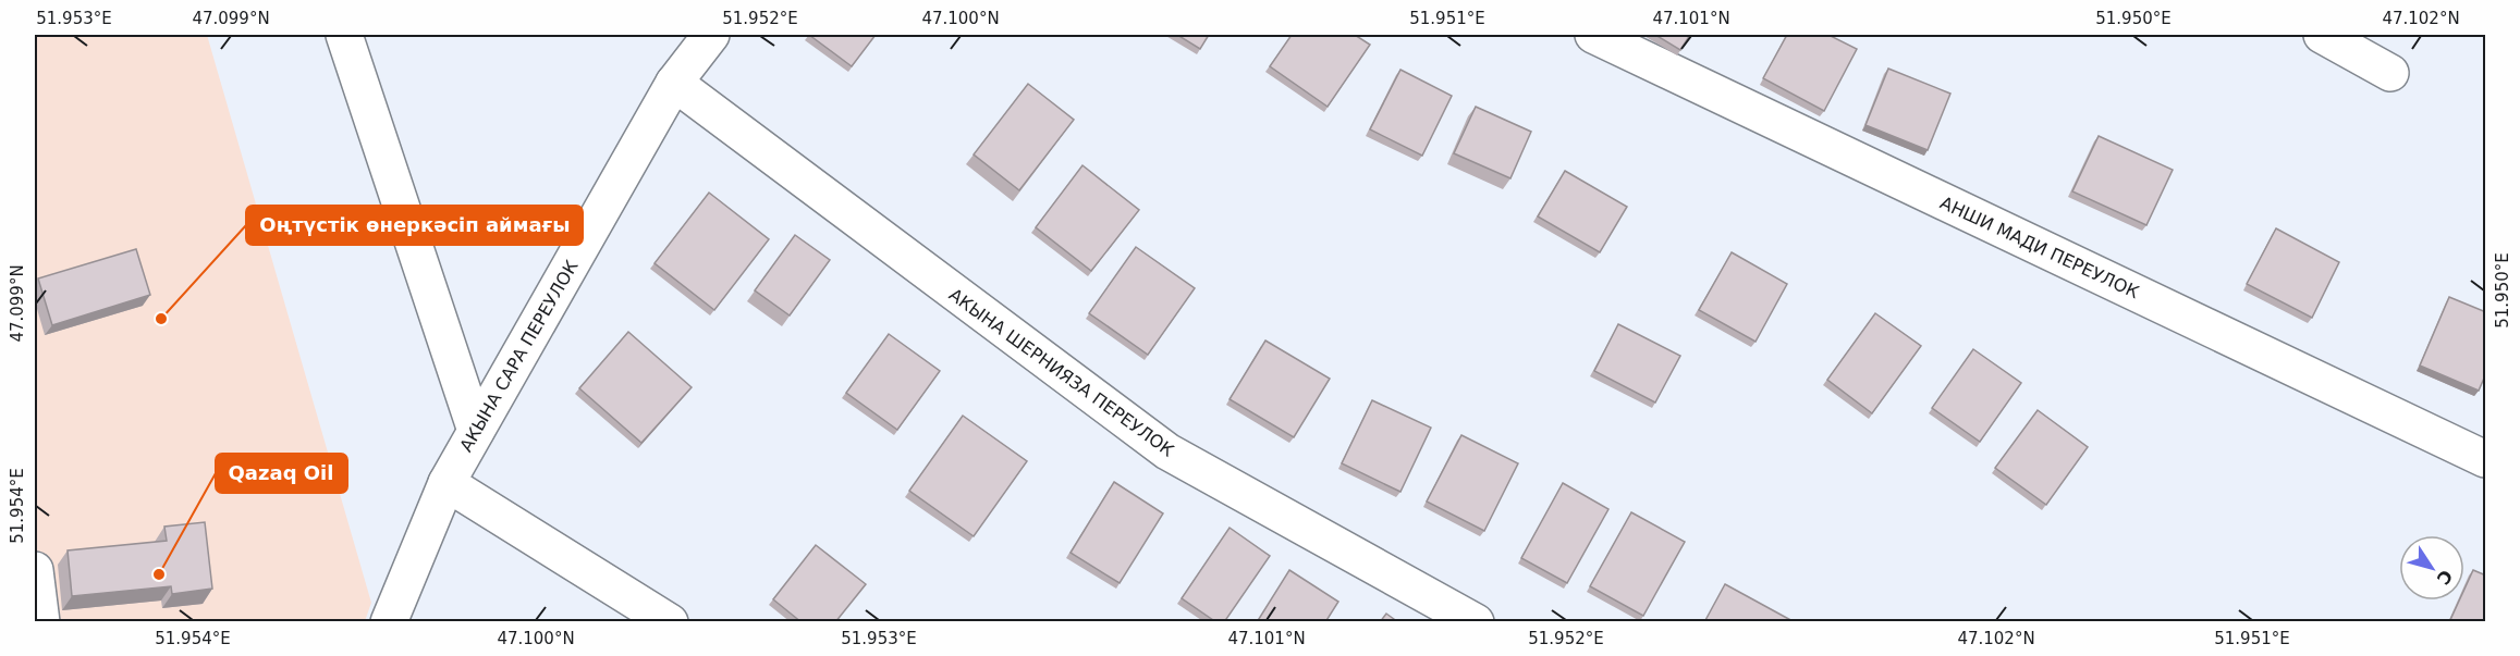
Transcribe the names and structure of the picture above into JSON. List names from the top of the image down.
{
  "streets": {
    "street": ["АНШИ МАДИ ПЕРЕУЛОК", "АКЫНА САРА ПЕРЕУЛОК", "АКЫНА ШЕРНИЯЗА ПЕРЕУЛОК"]
  },
  "crossings": [
    ["АКЫНА САРА ПЕРЕУЛОК", "АКЫНА ШЕРНИЯЗА ПЕРЕУЛОК"]
  ],
  "places": ["Оңтүстік өнеркәсіп аймағы", "Qazaq Oil"],
  "north": "bottom right",
  "coordinates": [
    "51.953°E",
    "47.099°N",
    "51.952°E",
    "47.100°N",
    "51.951°E",
    "47.101°N",
    "51.950°E",
    "47.102°N",
    "51.954°E"
  ]
}
